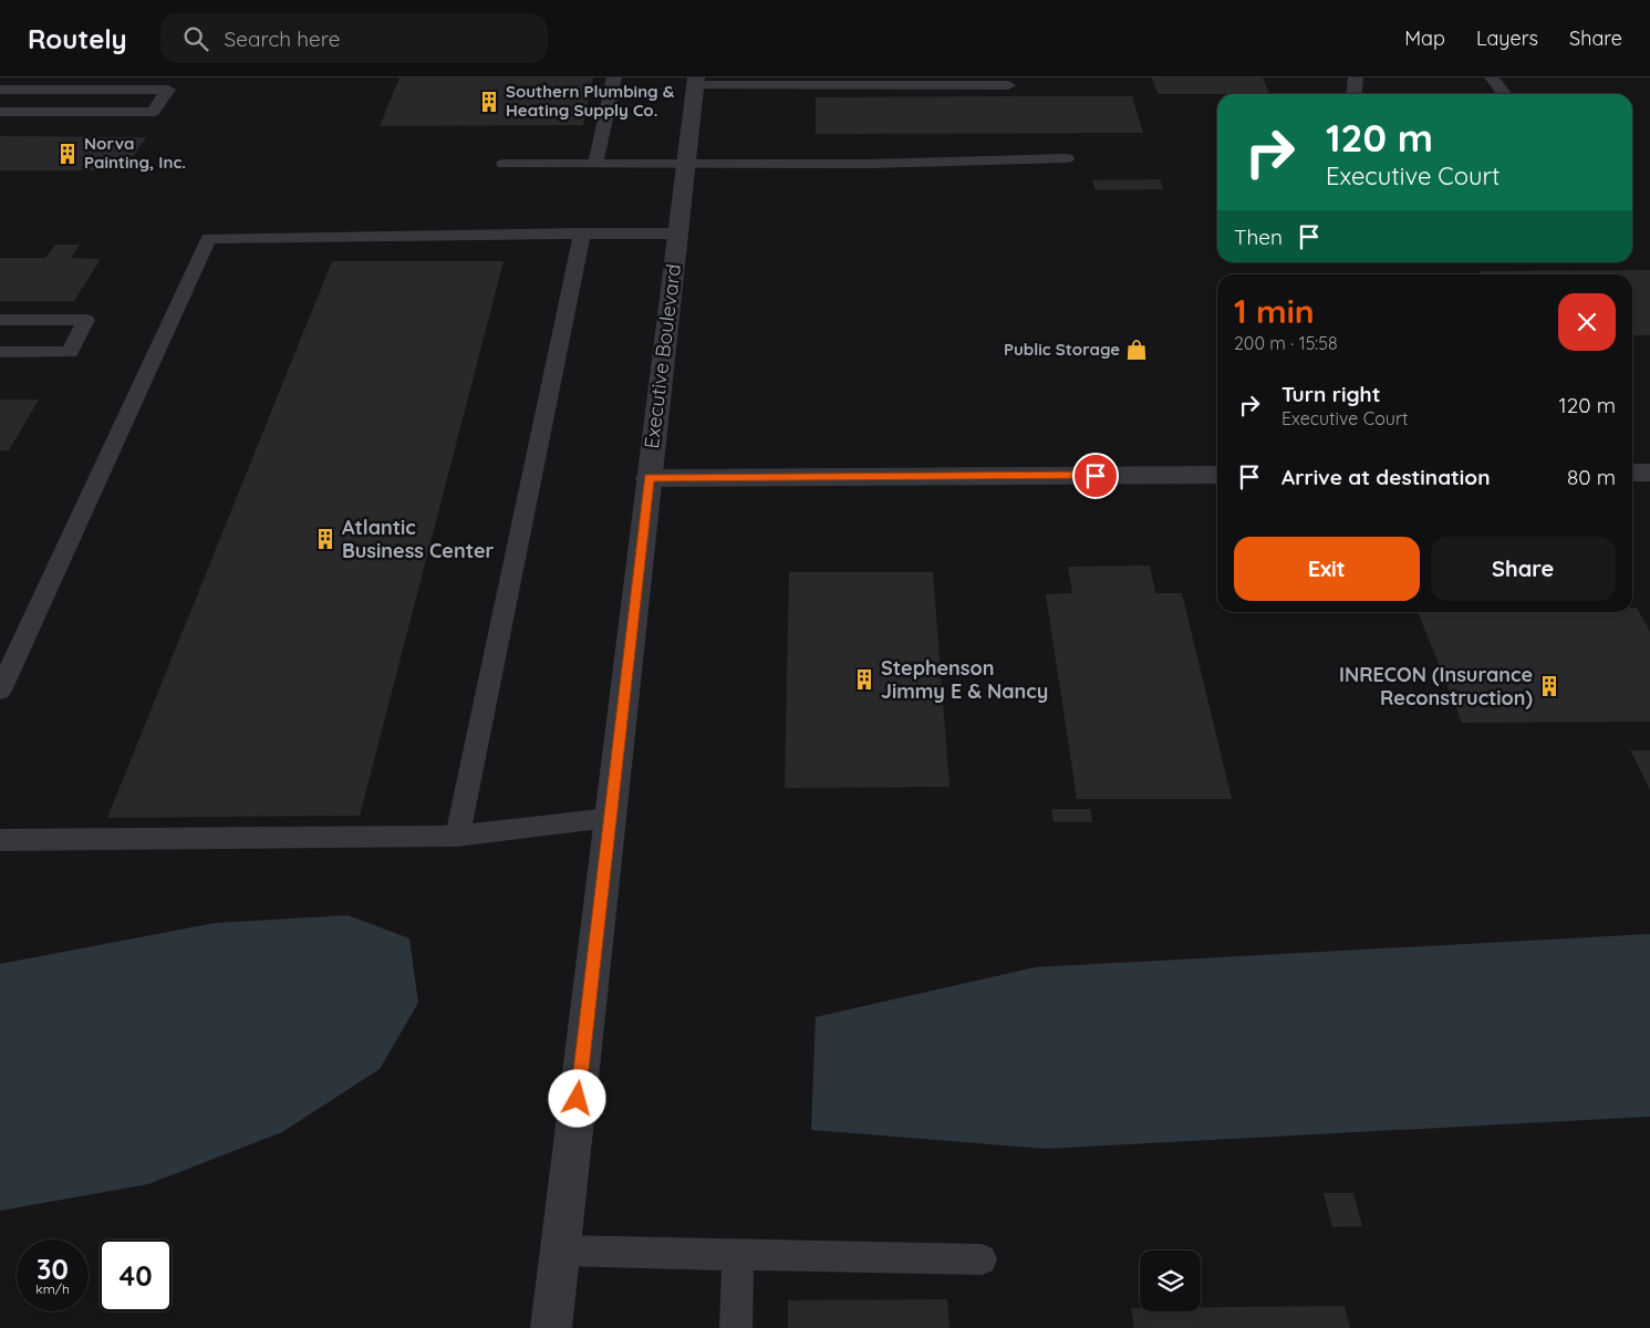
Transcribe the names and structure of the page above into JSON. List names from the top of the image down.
{
  "streets": {
    "street": ["Executive Boulevard"]
  },
  "places": {
    "building": [
      "Southern Plumbing & Heating Supply Co.",
      "Norva Painting, Inc.",
      "Atlantic Business Center",
      "Stephenson Jimmy E & Nancy",
      "INRECON (Insurance Reconstruction)"
    ],
    "shop": ["Public Storage"]
  },
  "page": {
    "header": "Routely",
    "search": "Search here",
    "nav": ["Map", "Layers", "Share"],
    "turn": ["120 m", "Executive Court"],
    "then": "Then",
    "heading": ["1 min", "200 m · 15:58"],
    "list": [
      {
        "name": "Turn right",
        "note": "Executive Court",
        "value": "120 m"
      },
      {
        "name": "Arrive at destination",
        "value": "80 m"
      }
    ],
    "buttons": ["Exit", "Share"],
    "speed": "30 km/h",
    "limit": "40"
  }
}
